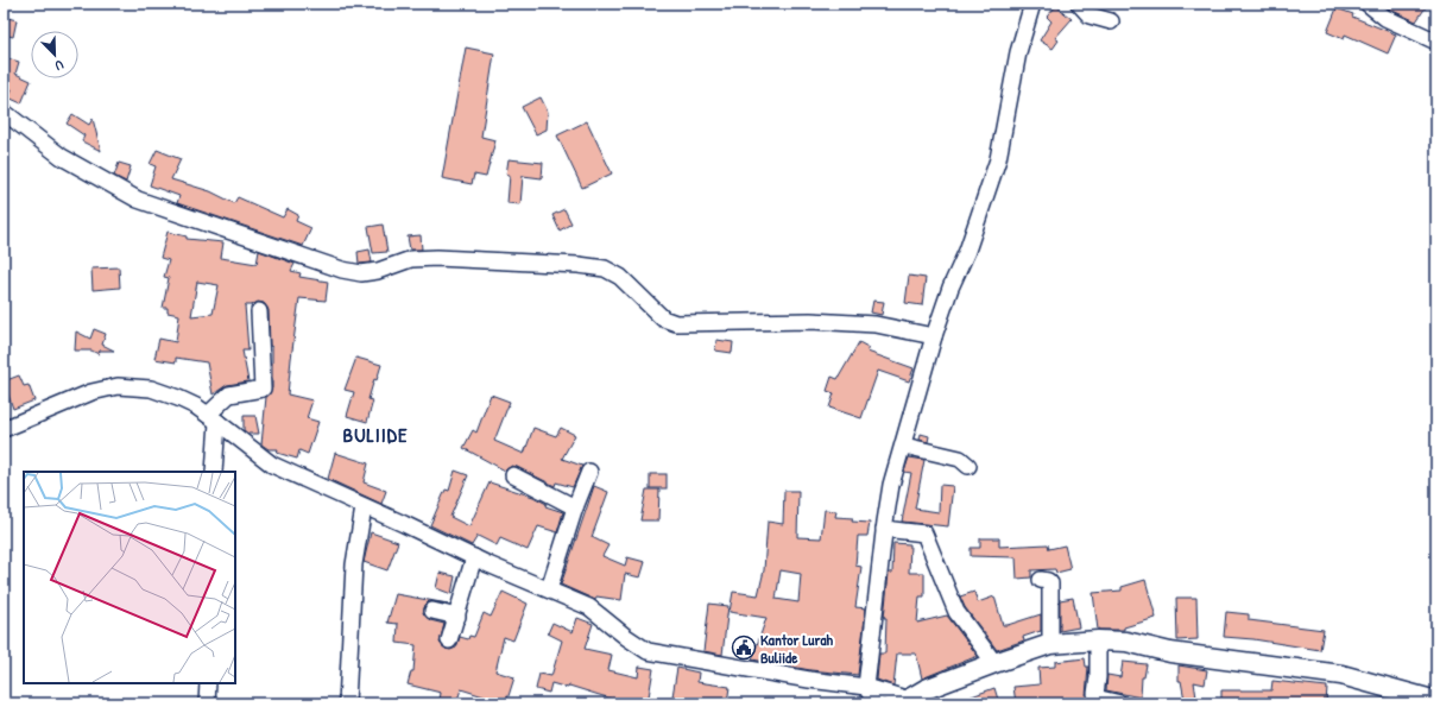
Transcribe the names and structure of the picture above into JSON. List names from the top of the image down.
{
  "districts": ["BULIIDE"],
  "places": {
    "public building": ["Kantor Lurah Buliide"]
  },
  "north": "bottom right"
}
